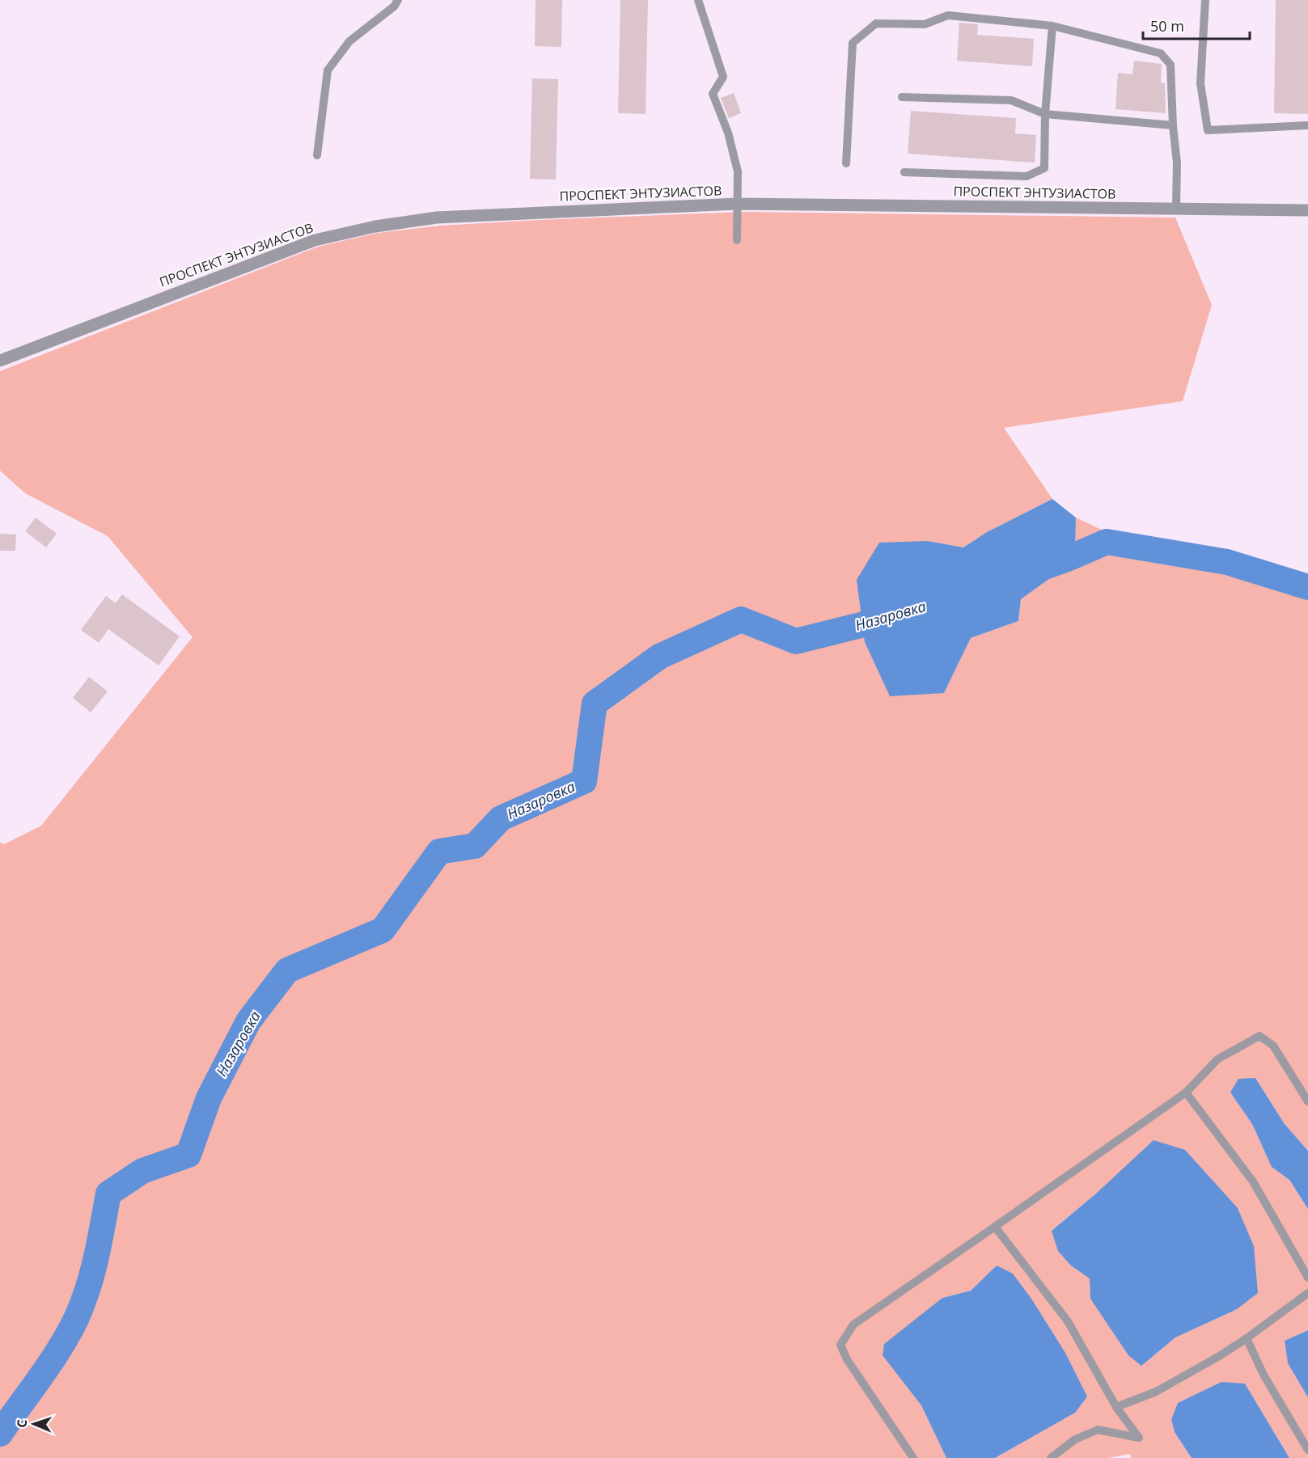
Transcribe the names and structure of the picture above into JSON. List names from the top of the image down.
{
  "streets": {
    "street": ["ПРОСПЕКТ ЭНТУЗИАСТОВ"]
  },
  "water": ["Назаровка"],
  "scale_bar": "50 m",
  "north": "left"
}
